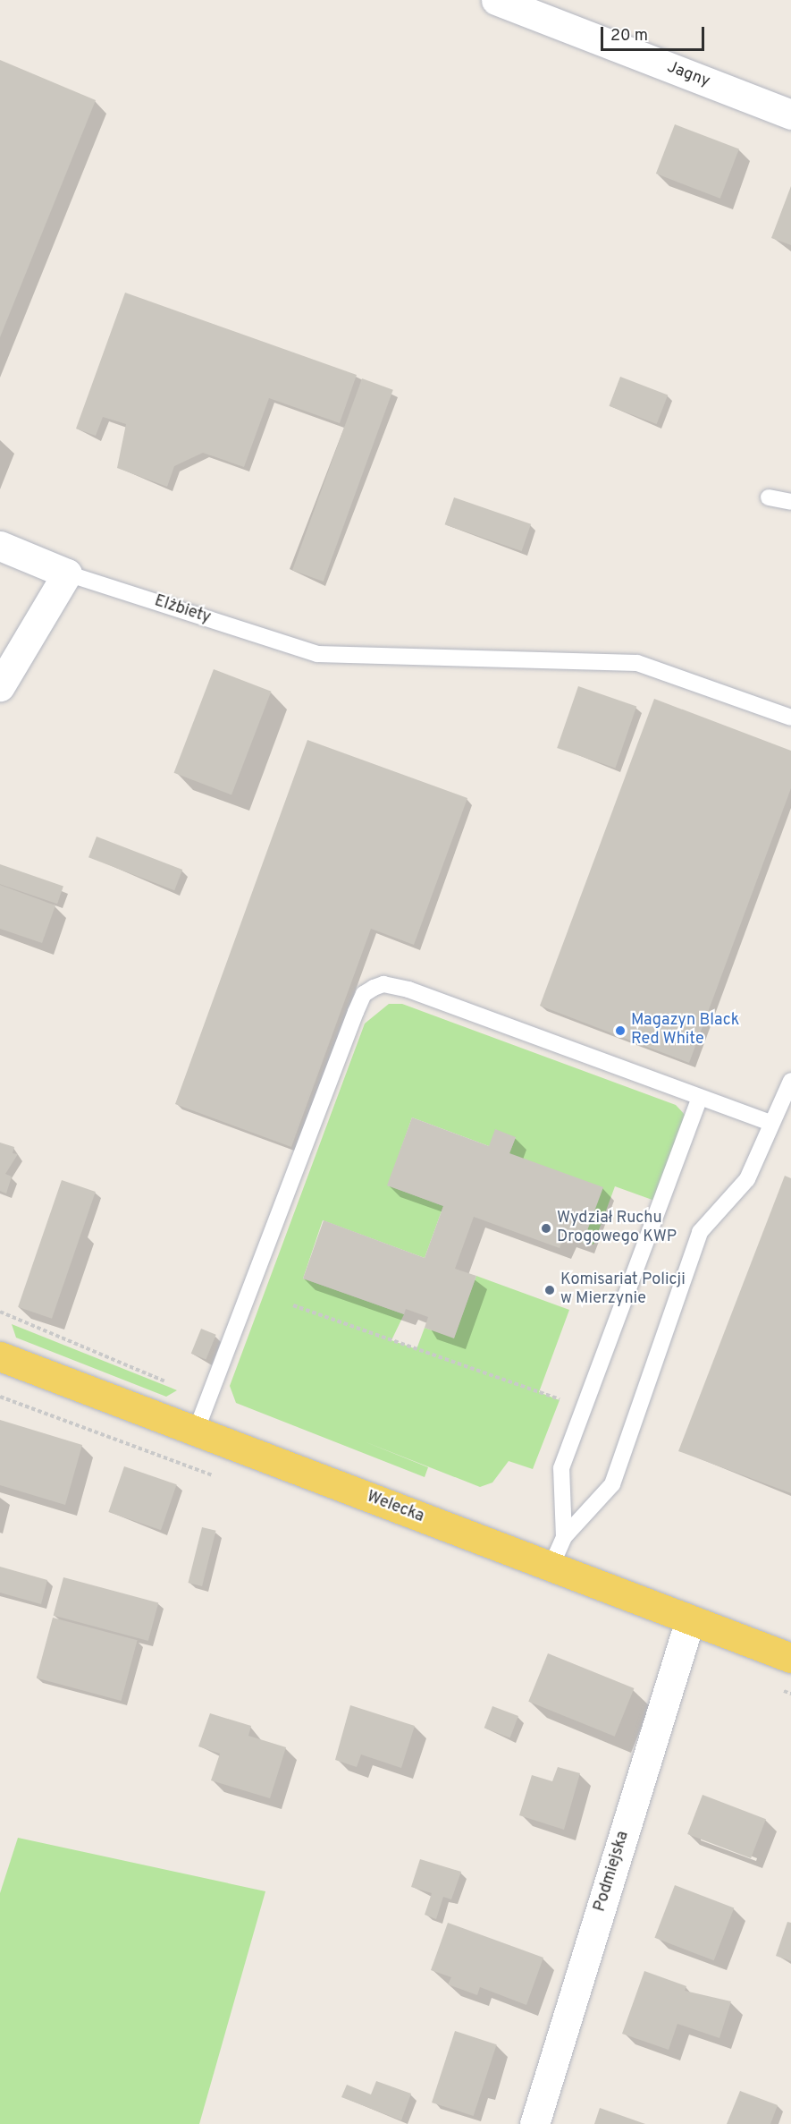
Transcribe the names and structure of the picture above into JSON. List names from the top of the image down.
{
  "streets": {
    "main road": ["Welecka"],
    "street": ["Jagny", "Elżbiety", "Podmiejska"]
  },
  "crossings": [
    ["Welecka", "Podmiejska"]
  ],
  "places": ["Magazyn Black Red White", "Wydział Ruchu Drogowego KWP", "Komisariat Policji w Mierzynie"],
  "scale_bar": "20 m"
}
